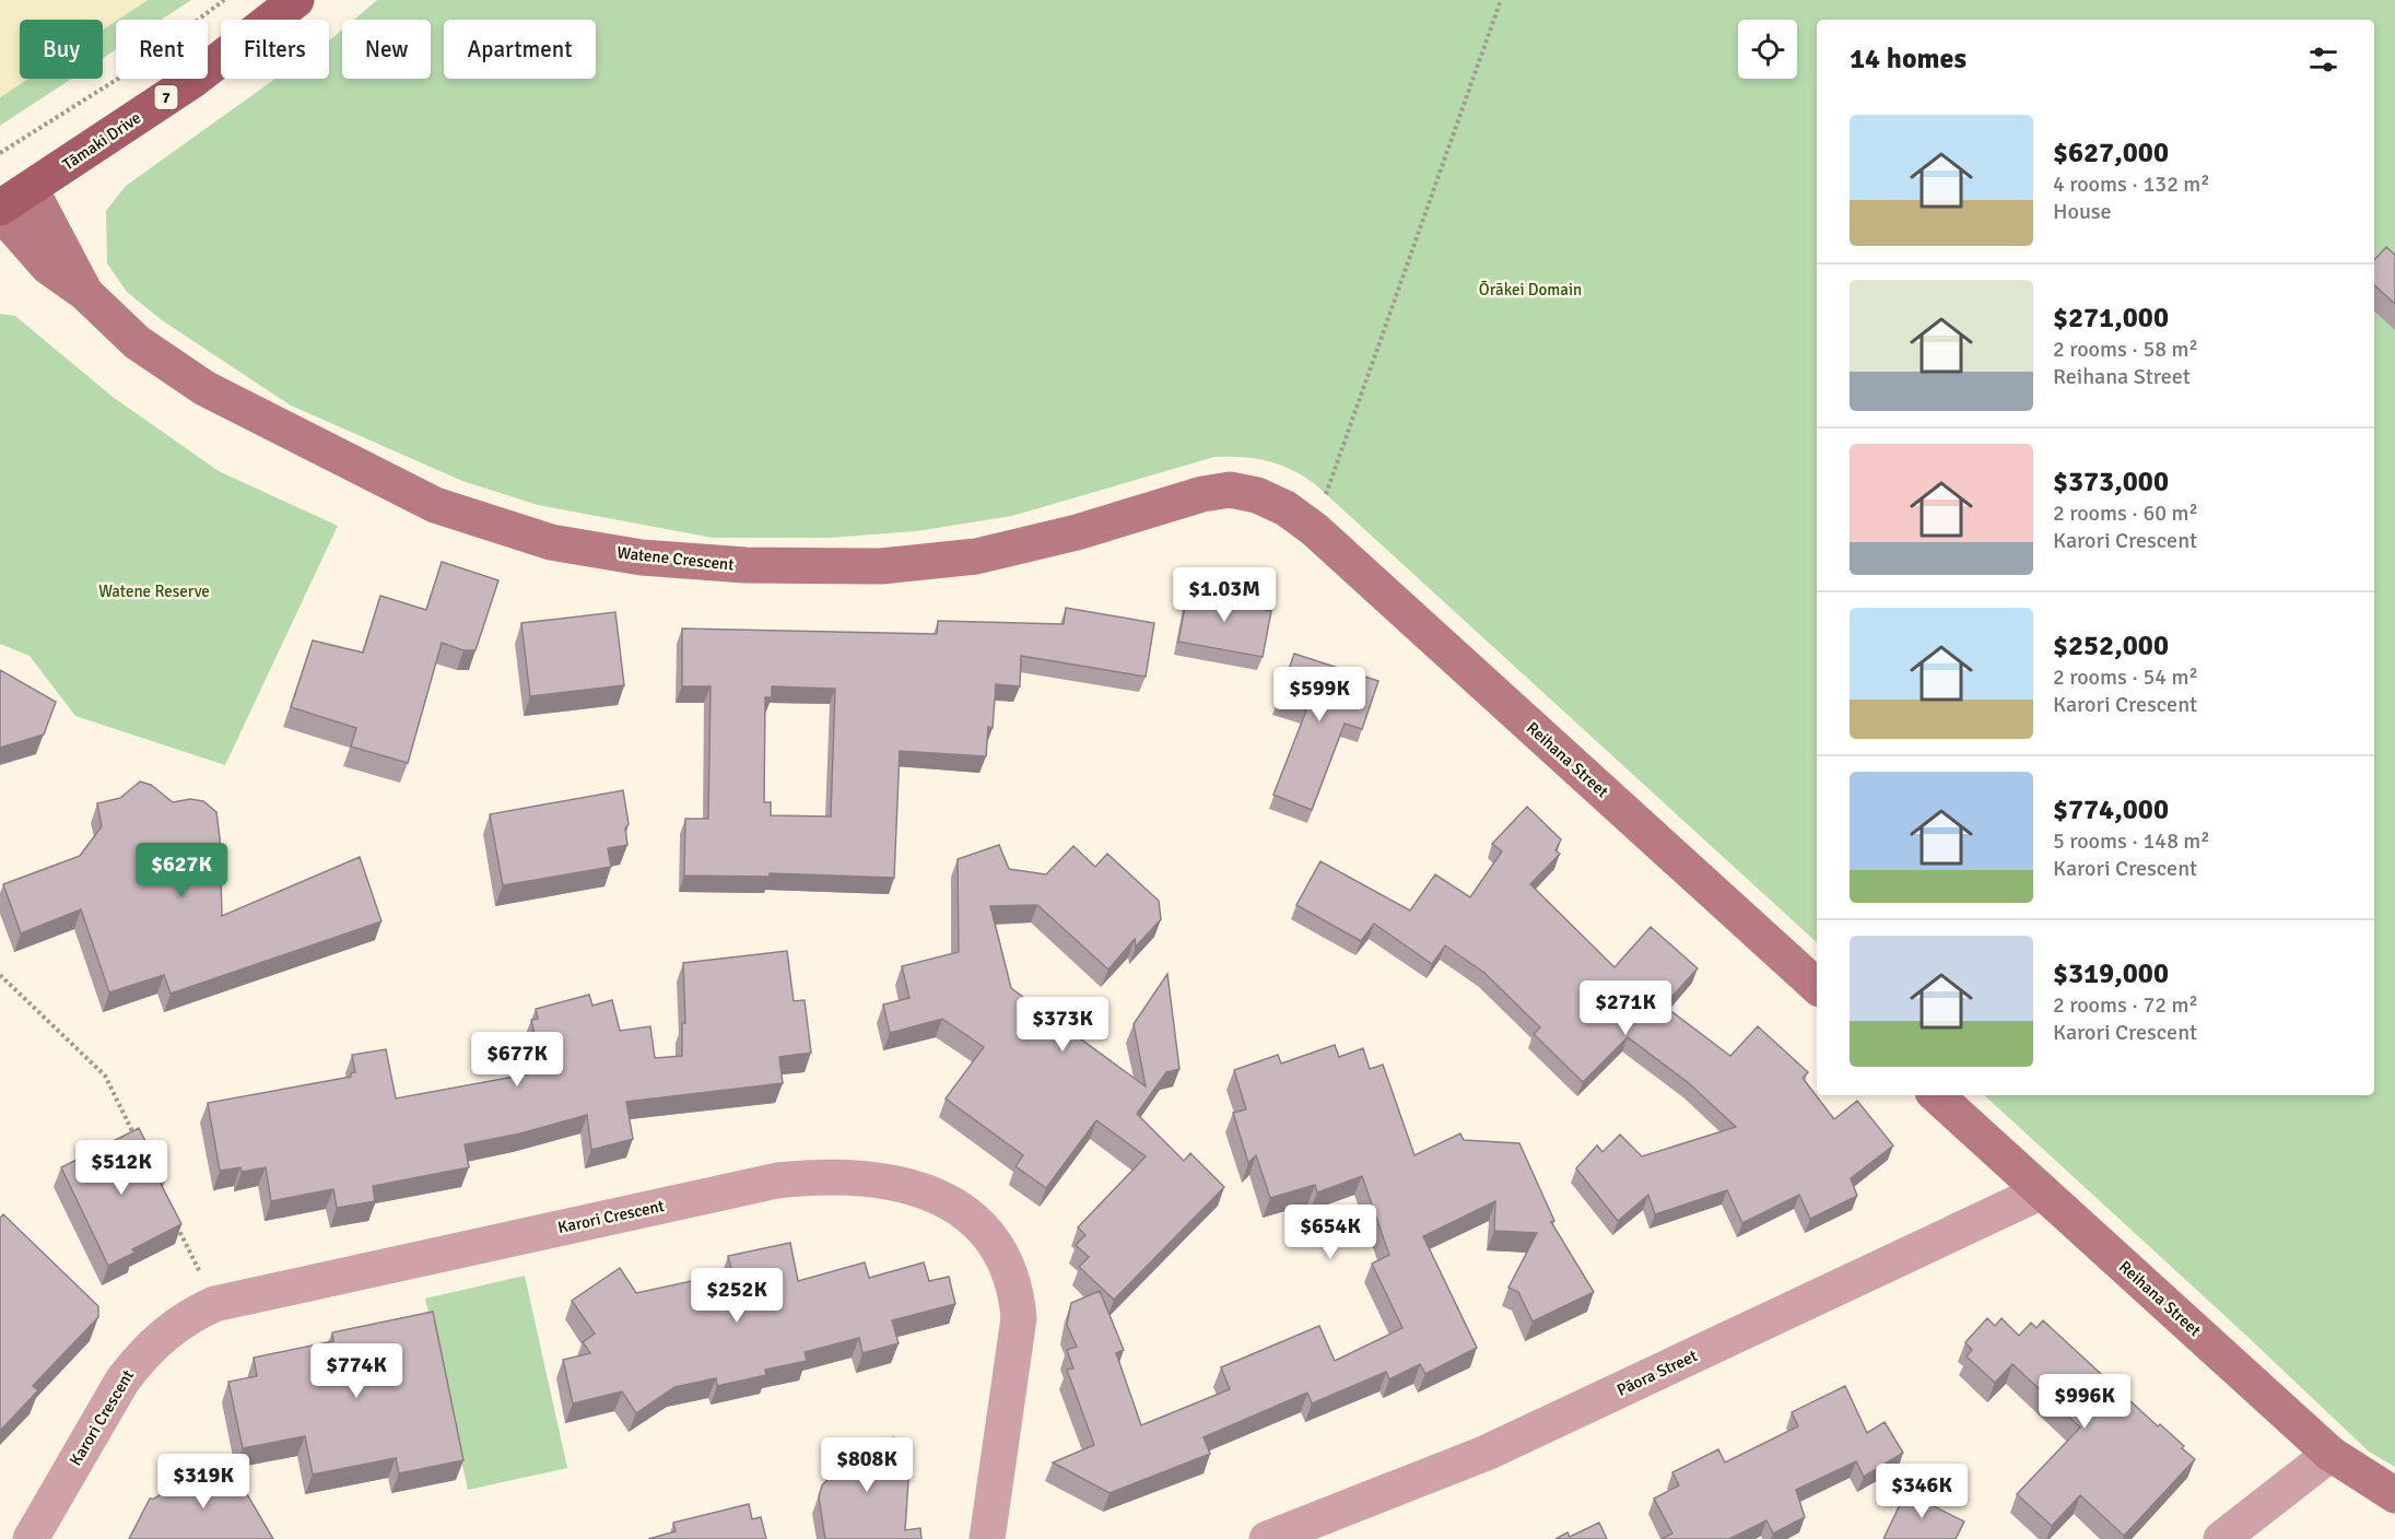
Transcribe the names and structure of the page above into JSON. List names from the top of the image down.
{
  "streets": {
    "main road": ["7", "Tāmaki Drive"],
    "street": [
      "Watene Crescent",
      "Reihana Street",
      "Karori Crescent",
      "Pāora Street"
    ]
  },
  "crossings": [
    ["Tāmaki Drive", "Watene Crescent"],
    ["Watene Crescent", "Reihana Street"],
    ["Reihana Street", "Pāora Street"]
  ],
  "parks": ["Ōrākei Domain", "Watene Reserve"],
  "page": {
    "chip": [
      "Buy",
      "Rent",
      "Filters",
      "New",
      "Apartment"
    ],
    "heading": "14 homes",
    "list": [
      {
        "name": "$627,000",
        "note": "4 rooms · 132 m² · House"
      },
      {
        "name": "$271,000",
        "note": "2 rooms · 58 m² · Reihana Street"
      },
      {
        "name": "$373,000",
        "note": "2 rooms · 60 m² · Karori Crescent"
      },
      {
        "name": "$252,000",
        "note": "2 rooms · 54 m² · Karori Crescent"
      },
      {
        "name": "$774,000",
        "note": "5 rooms · 148 m² · Karori Crescent"
      },
      {
        "name": "$319,000",
        "note": "2 rooms · 72 m² · Karori Crescent"
      }
    ],
    "price": [
      "$1.03M",
      "$599K",
      "$627K",
      "$271K",
      "$373K",
      "$677K",
      "$512K",
      "$654K",
      "$252K",
      "$774K",
      "$996K",
      "$808K",
      "$319K",
      "$346K"
    ]
  }
}
